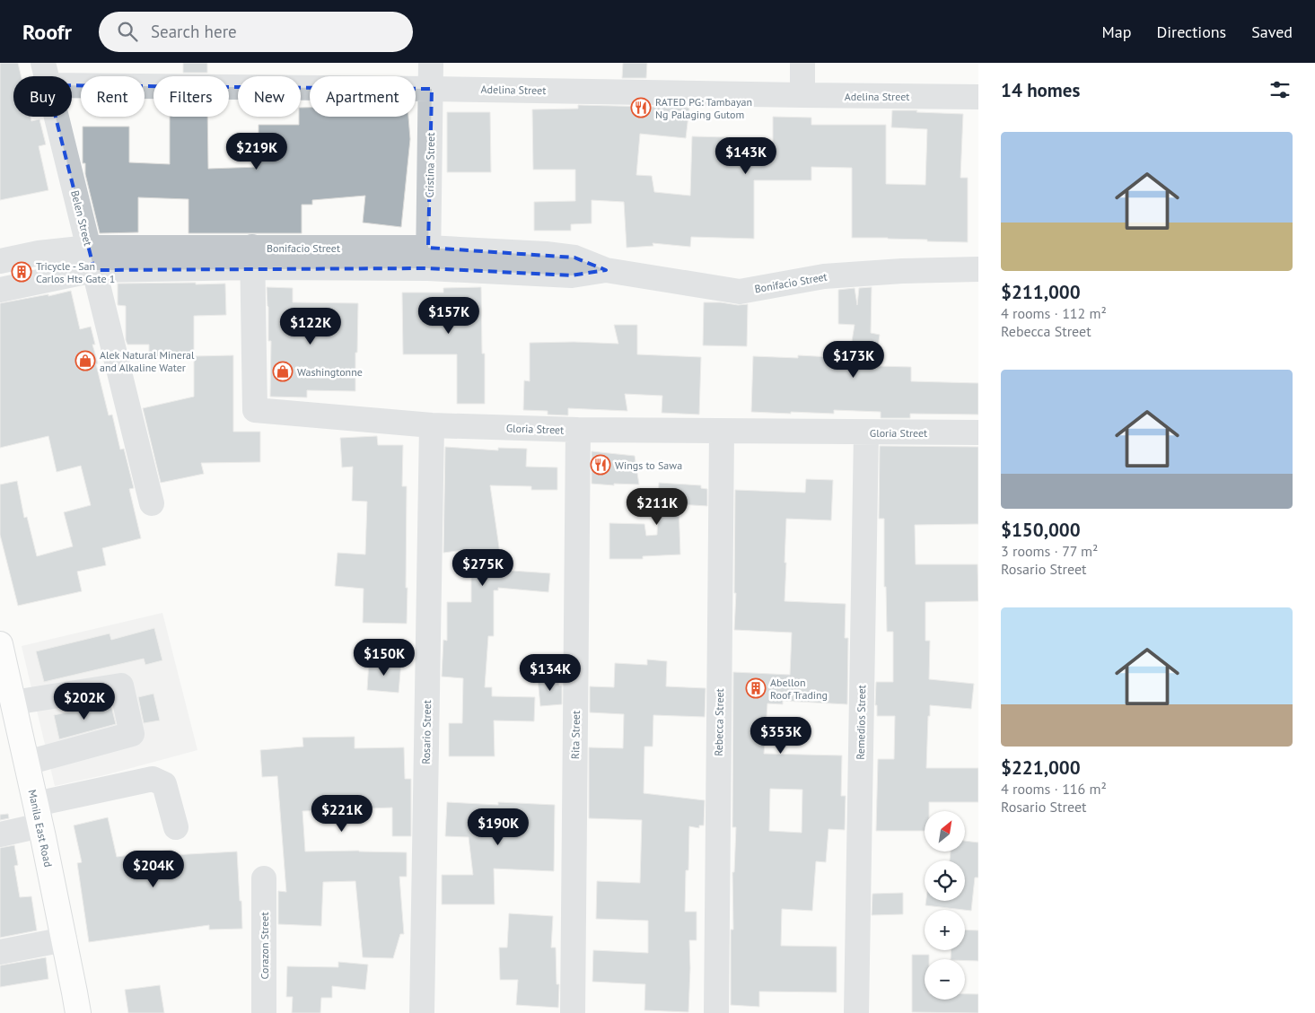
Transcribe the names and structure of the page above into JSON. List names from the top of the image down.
{
  "streets": {
    "main road": ["Manila East Road"],
    "street": [
      "Adelina Street",
      "Cristina Street",
      "Belen Street",
      "Bonifacio Street",
      "Gloria Street",
      "Rebecca Street",
      "Remedios Street",
      "Rosario Street",
      "Rita Street",
      "Corazon Street"
    ]
  },
  "crossings": [
    ["Adelina Street", "Cristina Street"],
    ["Adelina Street", "Belen Street"],
    ["Cristina Street", "Bonifacio Street"],
    ["Belen Street", "Bonifacio Street"],
    ["Bonifacio Street", "Gloria Street"],
    ["Gloria Street", "Rebecca Street"],
    ["Gloria Street", "Remedios Street"],
    ["Gloria Street", "Rosario Street"],
    ["Gloria Street", "Rita Street"]
  ],
  "places": {
    "restaurant": ["RATED PG: Tambayan Ng Palaging Gutom", "Wings to Sawa"],
    "building": ["Tricycle - San Carlos Hts Gate 1", "Abellon Roof Trading"],
    "shop": ["Alek Natural Mineral and Alkaline Water", "Washingtonne"]
  },
  "north": "top right",
  "page": {
    "header": "Roofr",
    "search": "Search here",
    "nav": ["Map", "Directions", "Saved"],
    "heading": "14 homes",
    "chip": [
      "Buy",
      "Rent",
      "Filters",
      "New",
      "Apartment"
    ],
    "list": [
      {
        "name": "$211,000",
        "note": "4 rooms · 112 m² · Rebecca Street"
      },
      {
        "name": "$150,000",
        "note": "3 rooms · 77 m² · Rosario Street"
      },
      {
        "name": "$221,000",
        "note": "4 rooms · 116 m² · Rosario Street"
      }
    ],
    "price": [
      "$219K",
      "$143K",
      "$157K",
      "$122K",
      "$173K",
      "$211K",
      "$275K",
      "$150K",
      "$134K",
      "$202K",
      "$353K",
      "$221K",
      "$190K",
      "$204K"
    ],
    "map_buttons": ["+", "−"]
  }
}
